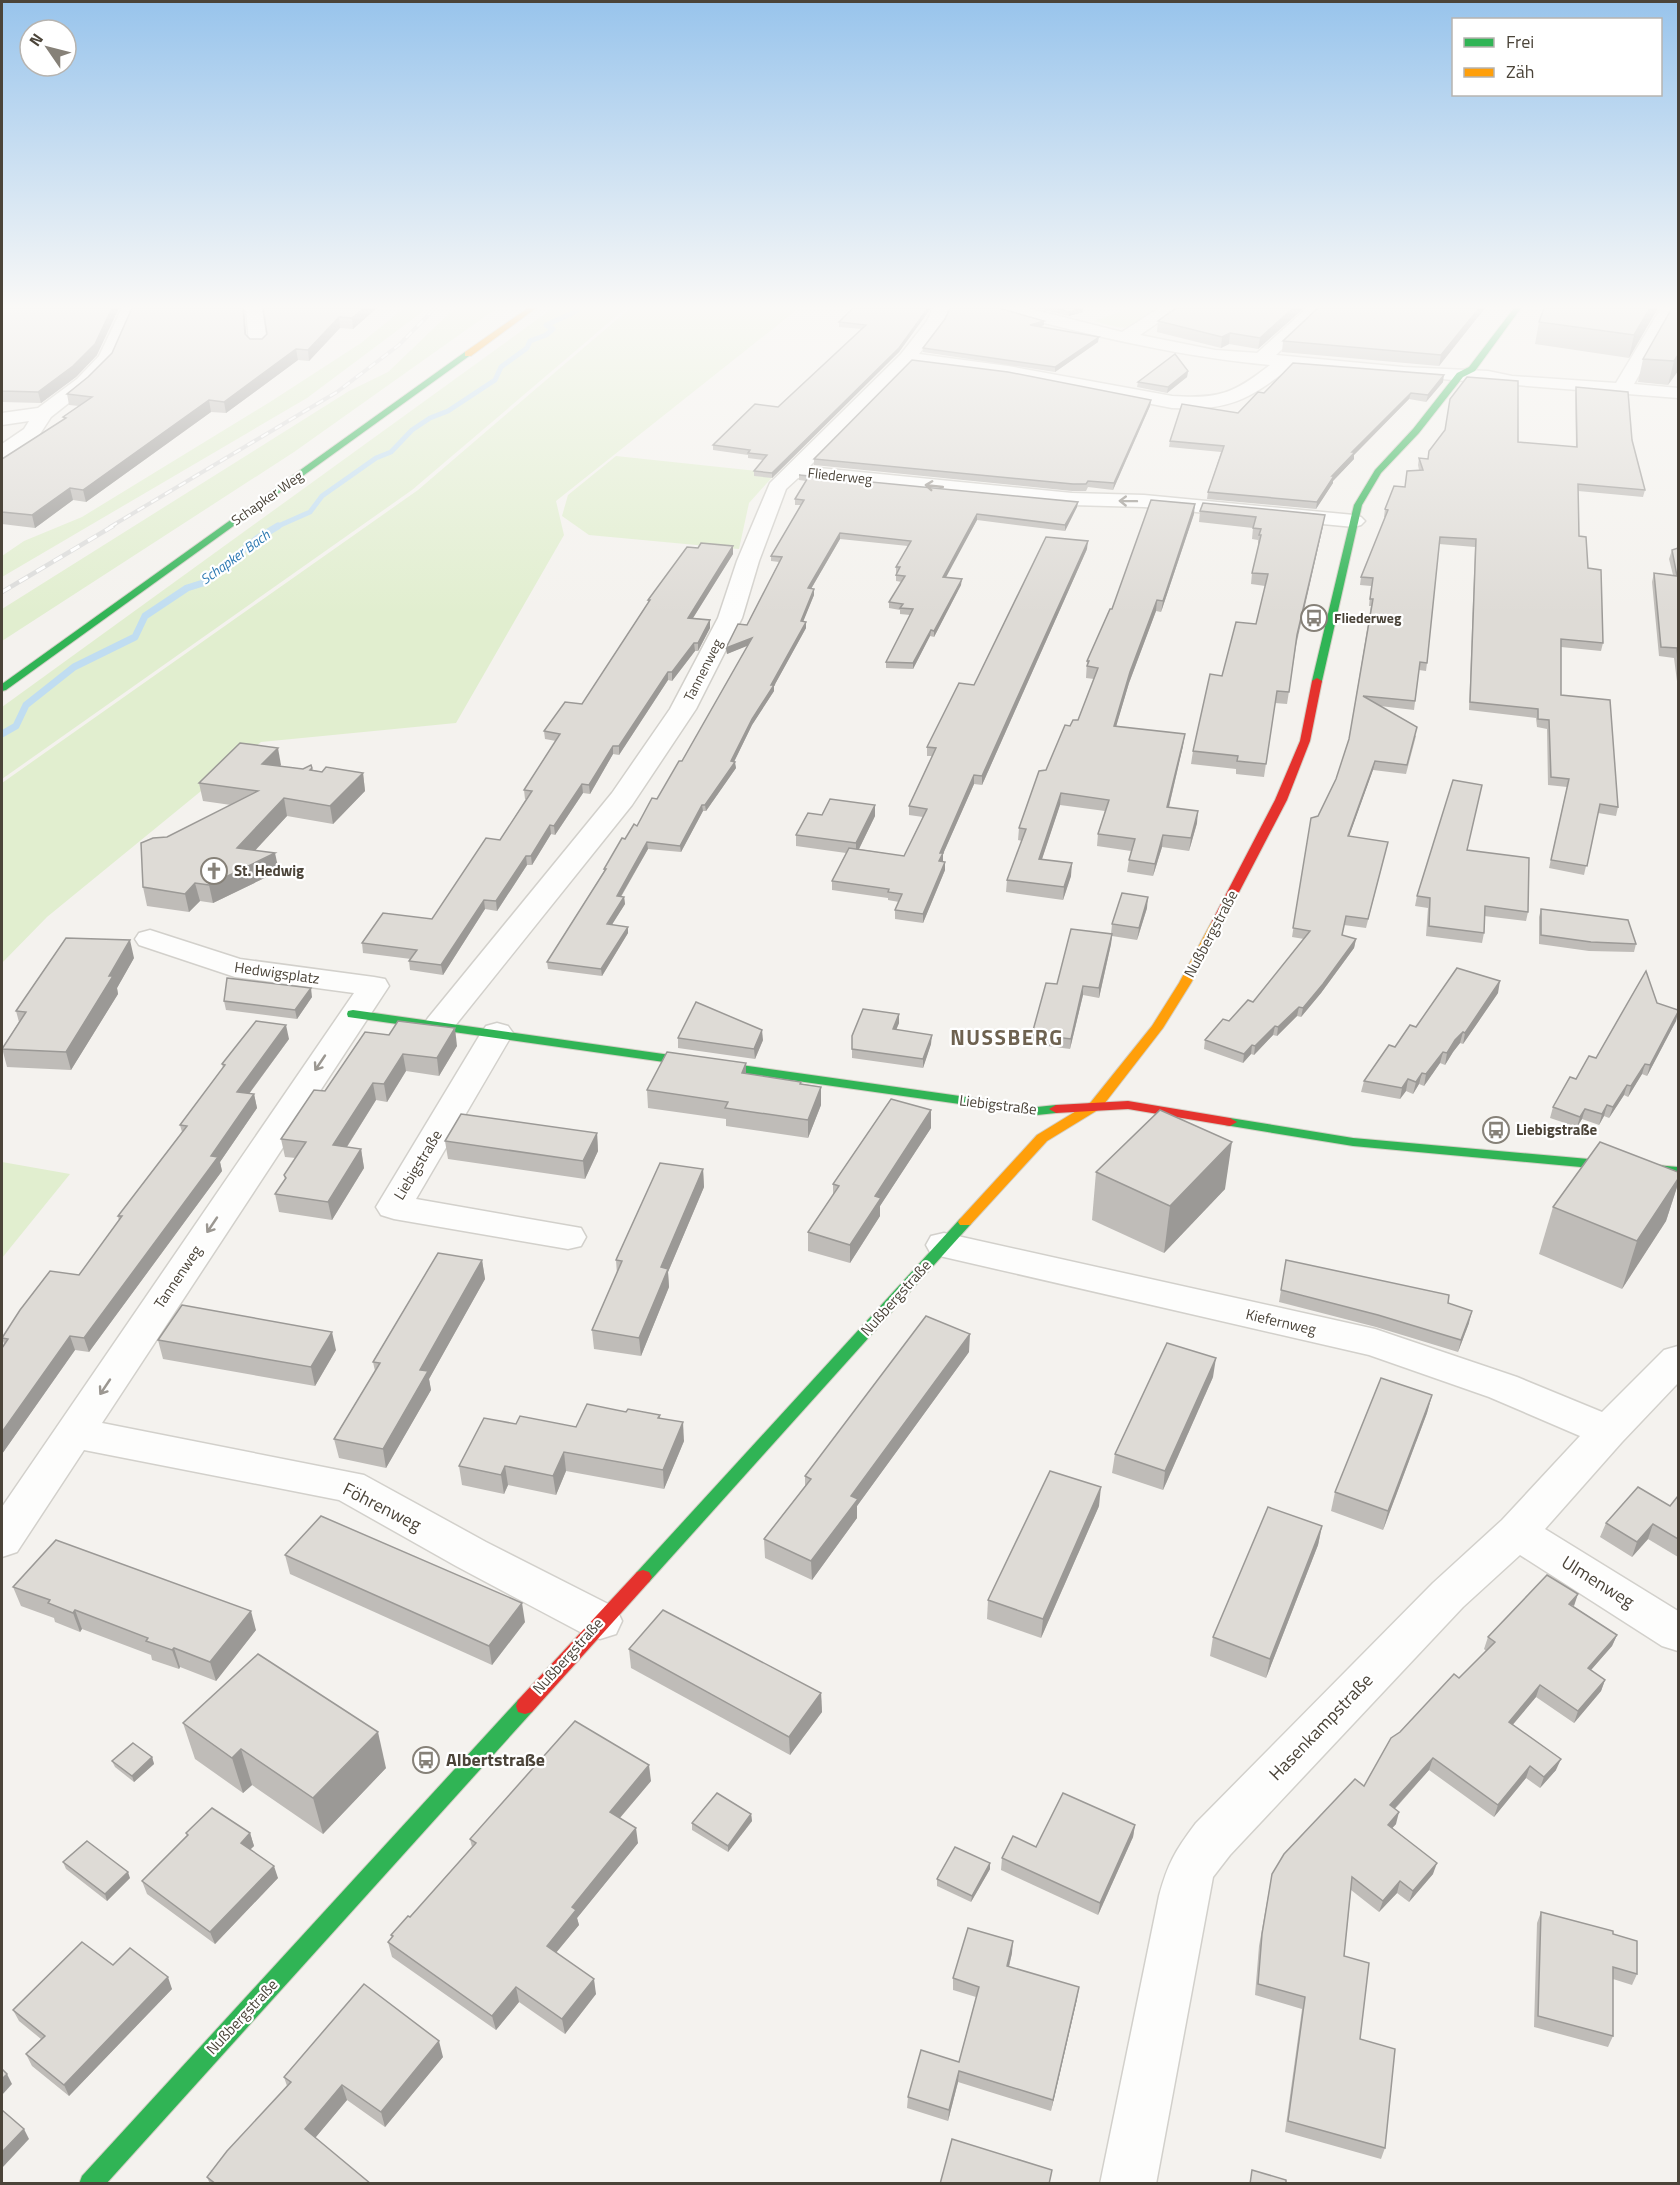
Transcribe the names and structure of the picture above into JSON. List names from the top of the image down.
{
  "streets": {
    "street": [
      "Fliederweg",
      "Schapker Weg",
      "Tannenweg",
      "Nußbergstraße",
      "Hedwigsplatz",
      "Liebigstraße",
      "Kiefernweg",
      "Föhrenweg",
      "Ulmenweg",
      "Hasenkampstraße"
    ]
  },
  "crossings": [
    ["Fliederweg", "Tannenweg"],
    ["Fliederweg", "Nußbergstraße"],
    ["Tannenweg", "Hedwigsplatz"],
    ["Tannenweg", "Liebigstraße"],
    ["Tannenweg", "Föhrenweg"],
    ["Nußbergstraße", "Liebigstraße"],
    ["Nußbergstraße", "Kiefernweg"],
    ["Nußbergstraße", "Föhrenweg"],
    ["Hedwigsplatz", "Liebigstraße"],
    ["Kiefernweg", "Hasenkampstraße"],
    ["Ulmenweg", "Hasenkampstraße"]
  ],
  "one_way": ["Fliederweg", "Tannenweg"],
  "districts": ["NUSSBERG"],
  "water": ["Schapker Bach"],
  "places": {
    "bus stop": ["Fliederweg", "Liebigstraße", "Albertstraße"],
    "church": ["St. Hedwig"]
  },
  "legend": ["Frei", "Zäh"],
  "north": "top left"
}
